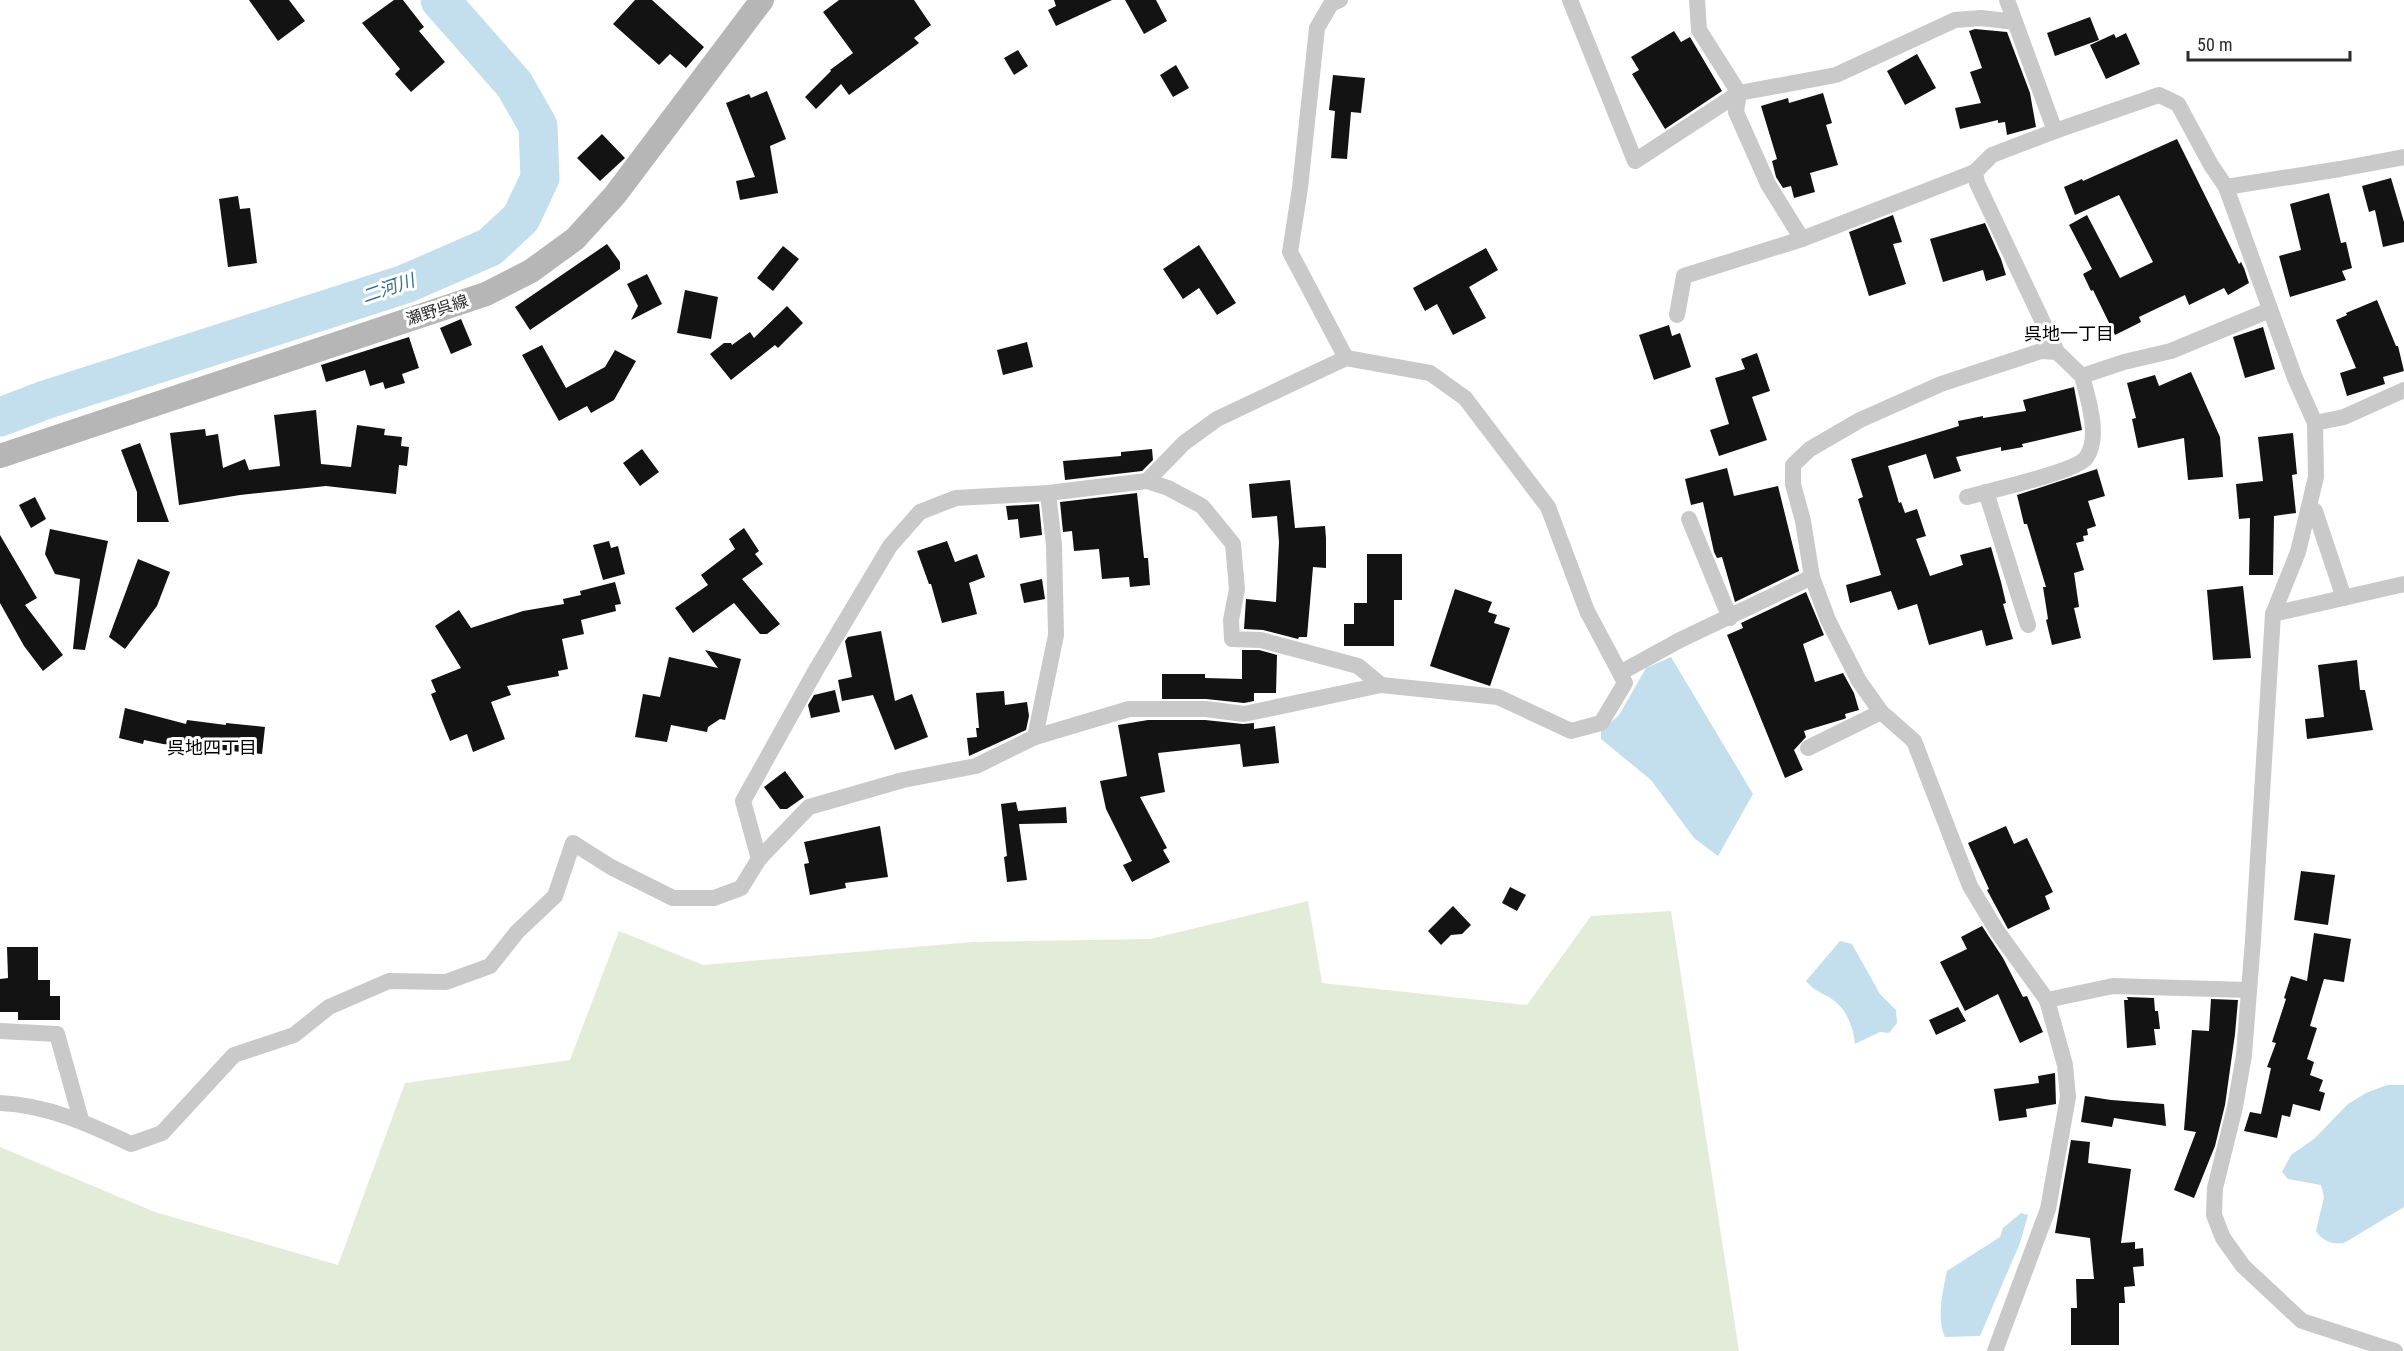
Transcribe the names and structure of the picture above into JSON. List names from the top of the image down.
{
  "streets": {
    "main road": ["瀬野呉線"]
  },
  "districts": ["呉地一丁目", "呉地四丁目"],
  "water": ["二河川"],
  "scale_bar": "50 m"
}
